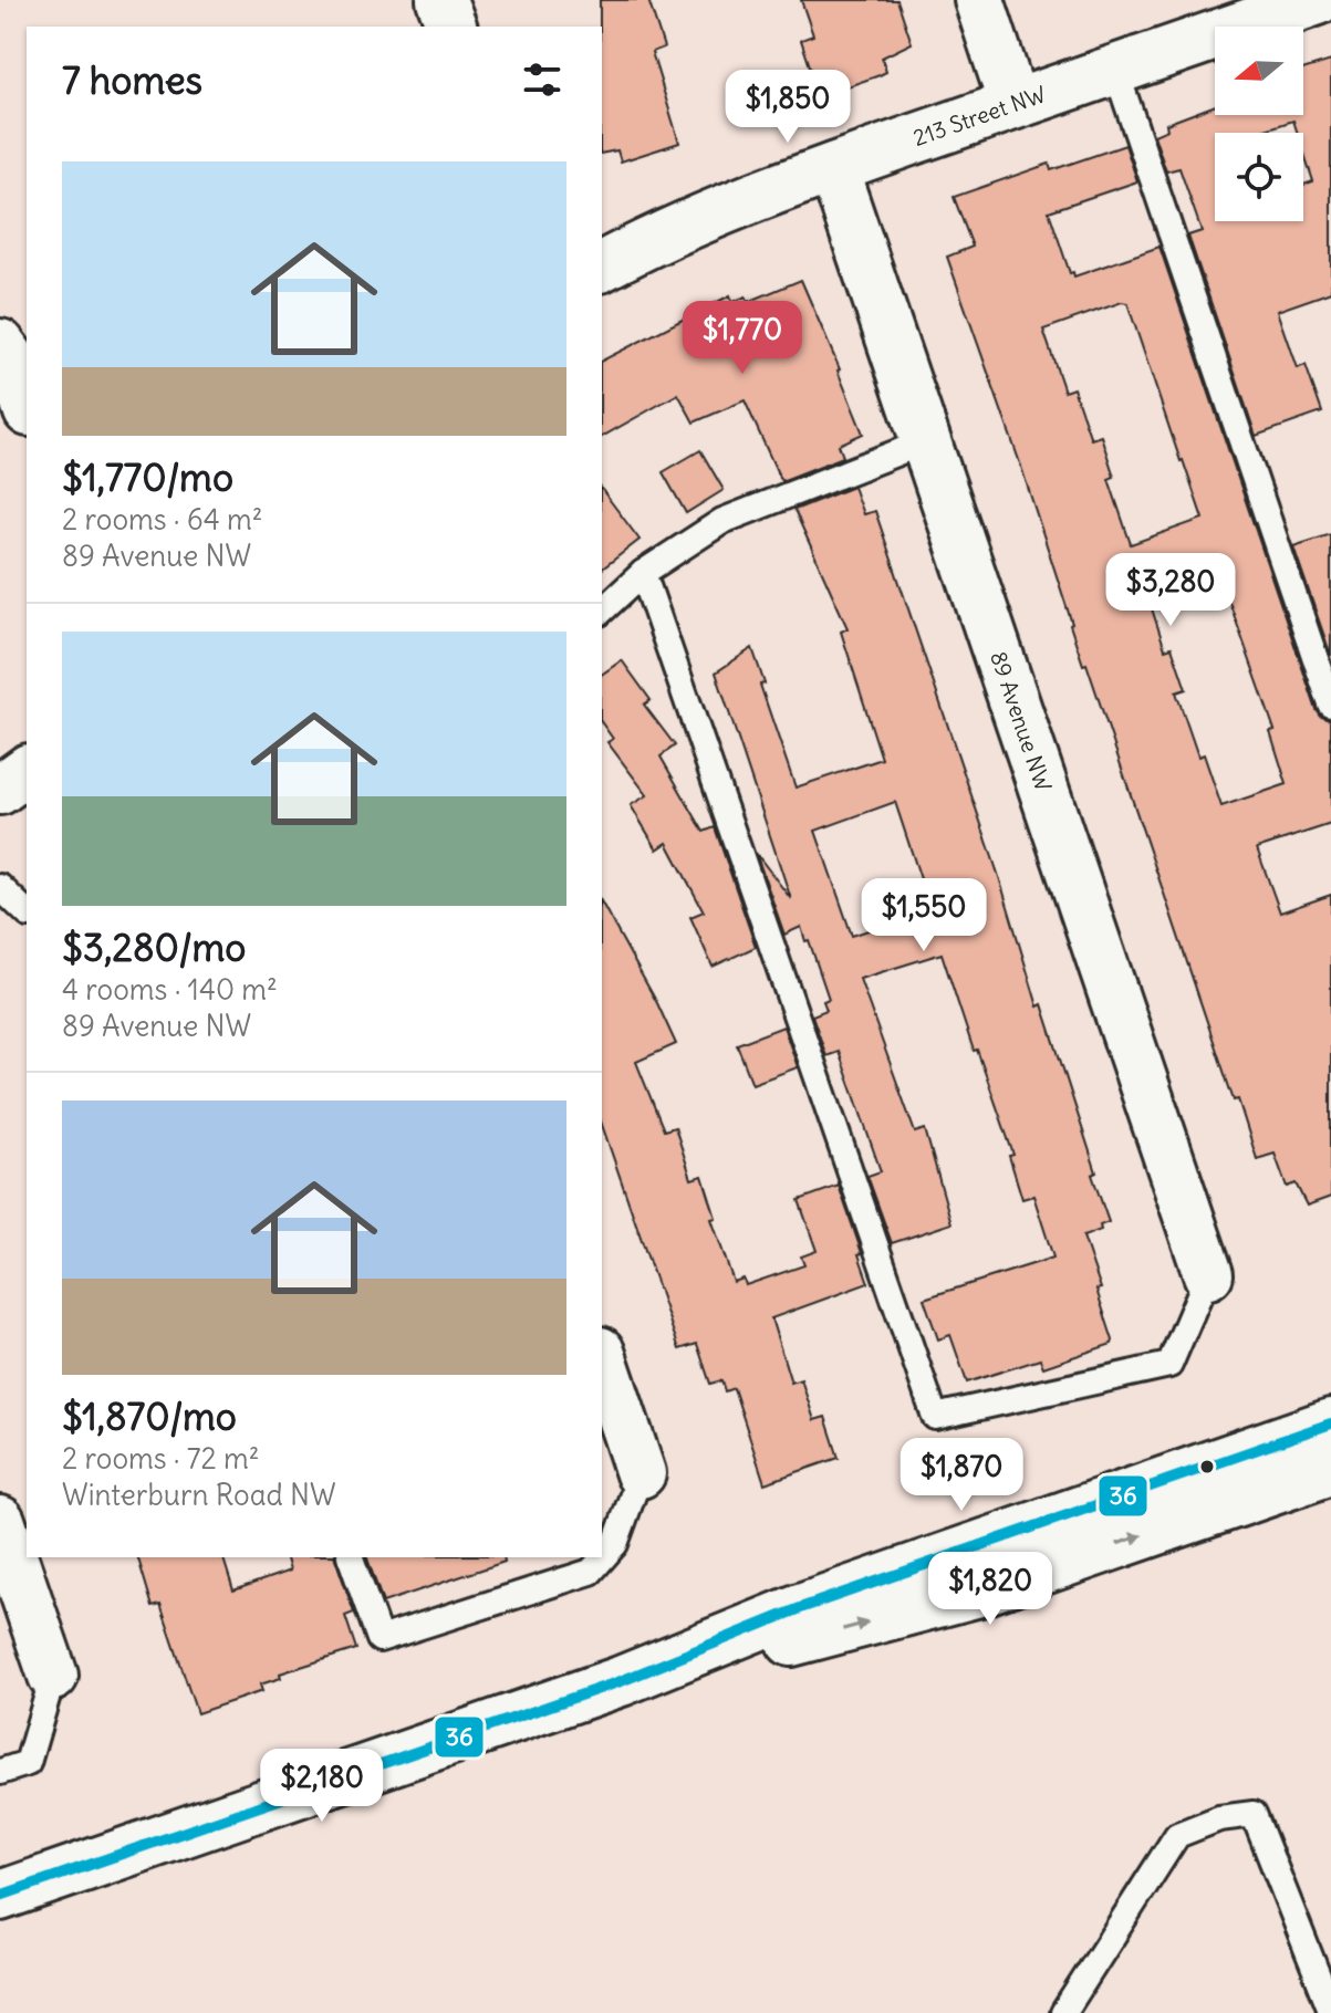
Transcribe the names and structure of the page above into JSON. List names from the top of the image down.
{
  "streets": {
    "street": ["213 Street NW", "89 Avenue NW"]
  },
  "crossings": [
    ["213 Street NW", "89 Avenue NW"]
  ],
  "lines": ["transit line 36"],
  "north": "left",
  "page": {
    "heading": "7 homes",
    "price": [
      "$1,850",
      "$1,770",
      "$3,280",
      "$1,550",
      "$1,870",
      "$1,820",
      "$2,180"
    ],
    "list": [
      {
        "name": "$1,770/mo",
        "note": "2 rooms · 64 m² · 89 Avenue NW"
      },
      {
        "name": "$3,280/mo",
        "note": "4 rooms · 140 m² · 89 Avenue NW"
      },
      {
        "name": "$1,870/mo",
        "note": "2 rooms · 72 m² · Winterburn Road NW"
      }
    ]
  }
}
